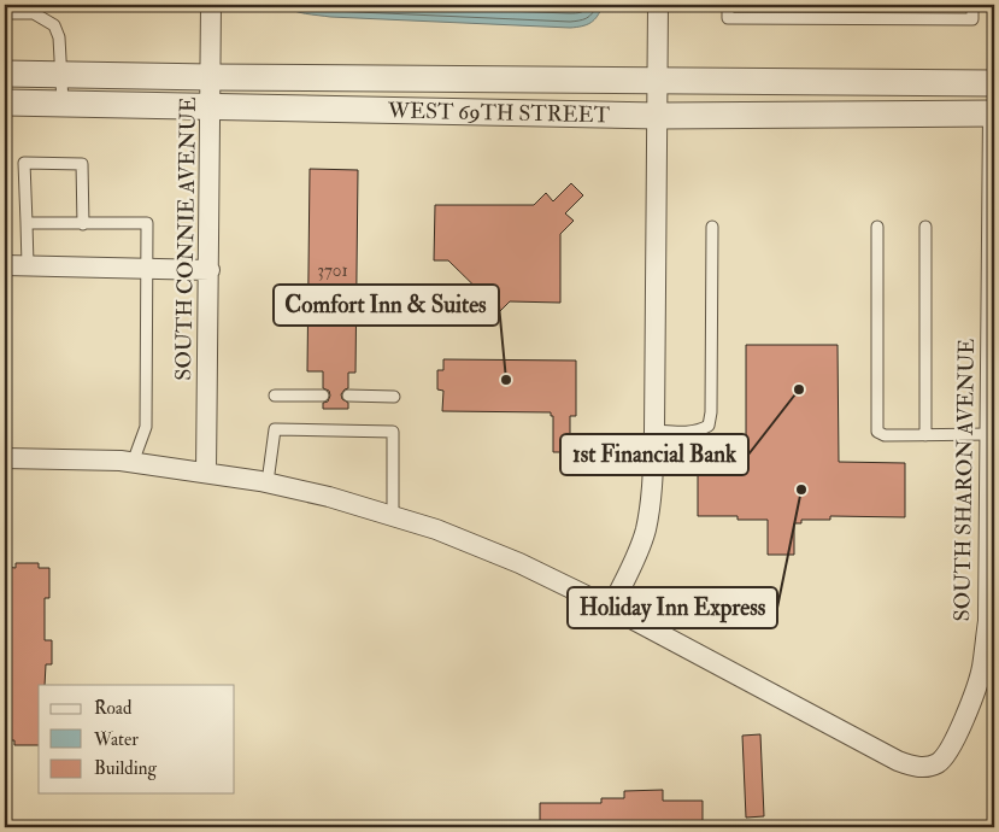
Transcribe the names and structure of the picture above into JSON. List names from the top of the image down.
{
  "streets": {
    "street": ["WEST 69TH STREET", "SOUTH CONNIE AVENUE", "SOUTH SHARON AVENUE"]
  },
  "crossings": [
    ["WEST 69TH STREET", "SOUTH CONNIE AVENUE"],
    ["WEST 69TH STREET", "SOUTH SHARON AVENUE"],
    ["SOUTH CONNIE AVENUE", "SOUTH SHARON AVENUE"]
  ],
  "places": ["Comfort Inn & Suites", "1st Financial Bank", "Holiday Inn Express"],
  "house_numbers": ["3701"],
  "legend": ["Road", "Water", "Building"]
}
